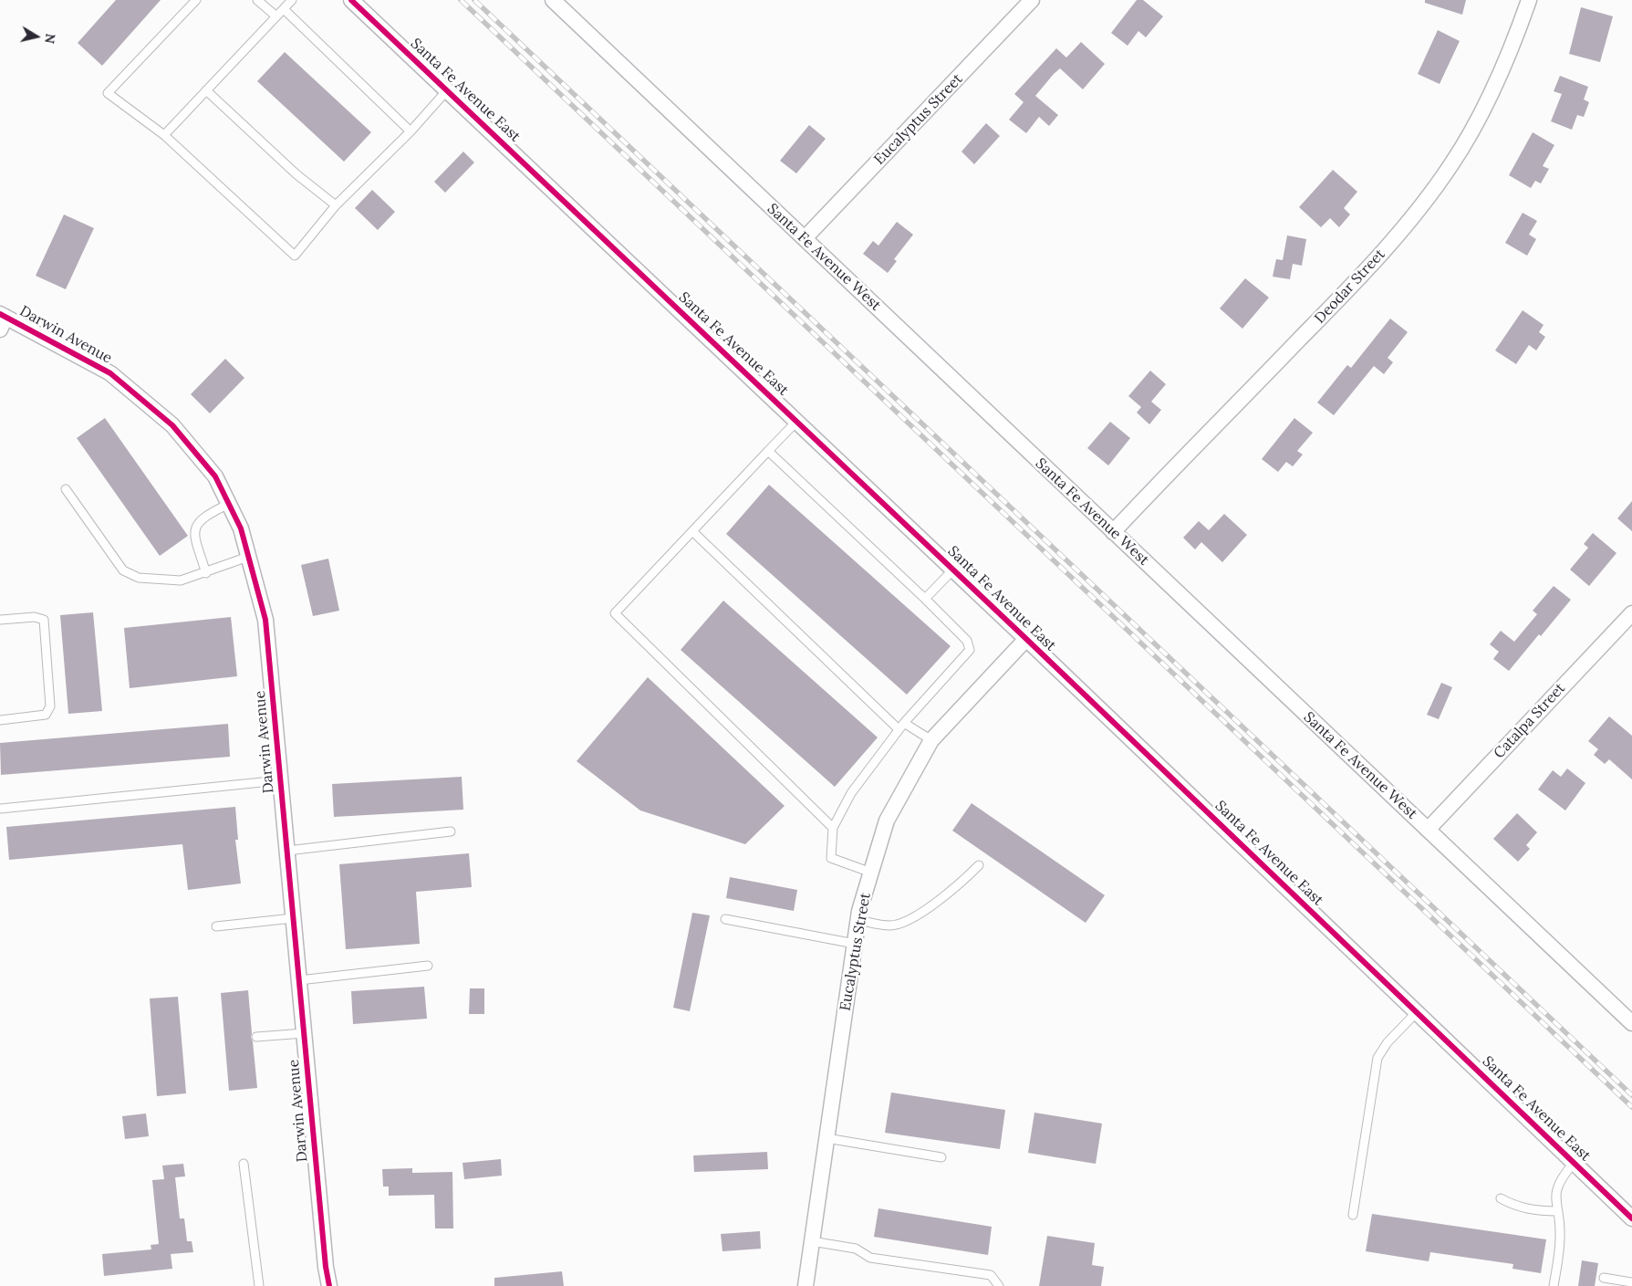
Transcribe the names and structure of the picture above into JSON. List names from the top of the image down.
{
  "streets": {
    "street": [
      "Santa Fe Avenue East",
      "Eucalyptus Street",
      "Santa Fe Avenue West",
      "Deodar Street",
      "Darwin Avenue",
      "Catalpa Street"
    ]
  },
  "crossings": [
    ["Santa Fe Avenue East", "Eucalyptus Street"],
    ["Eucalyptus Street", "Santa Fe Avenue West"],
    ["Santa Fe Avenue West", "Deodar Street"],
    ["Santa Fe Avenue West", "Catalpa Street"]
  ],
  "north": "right"
}
